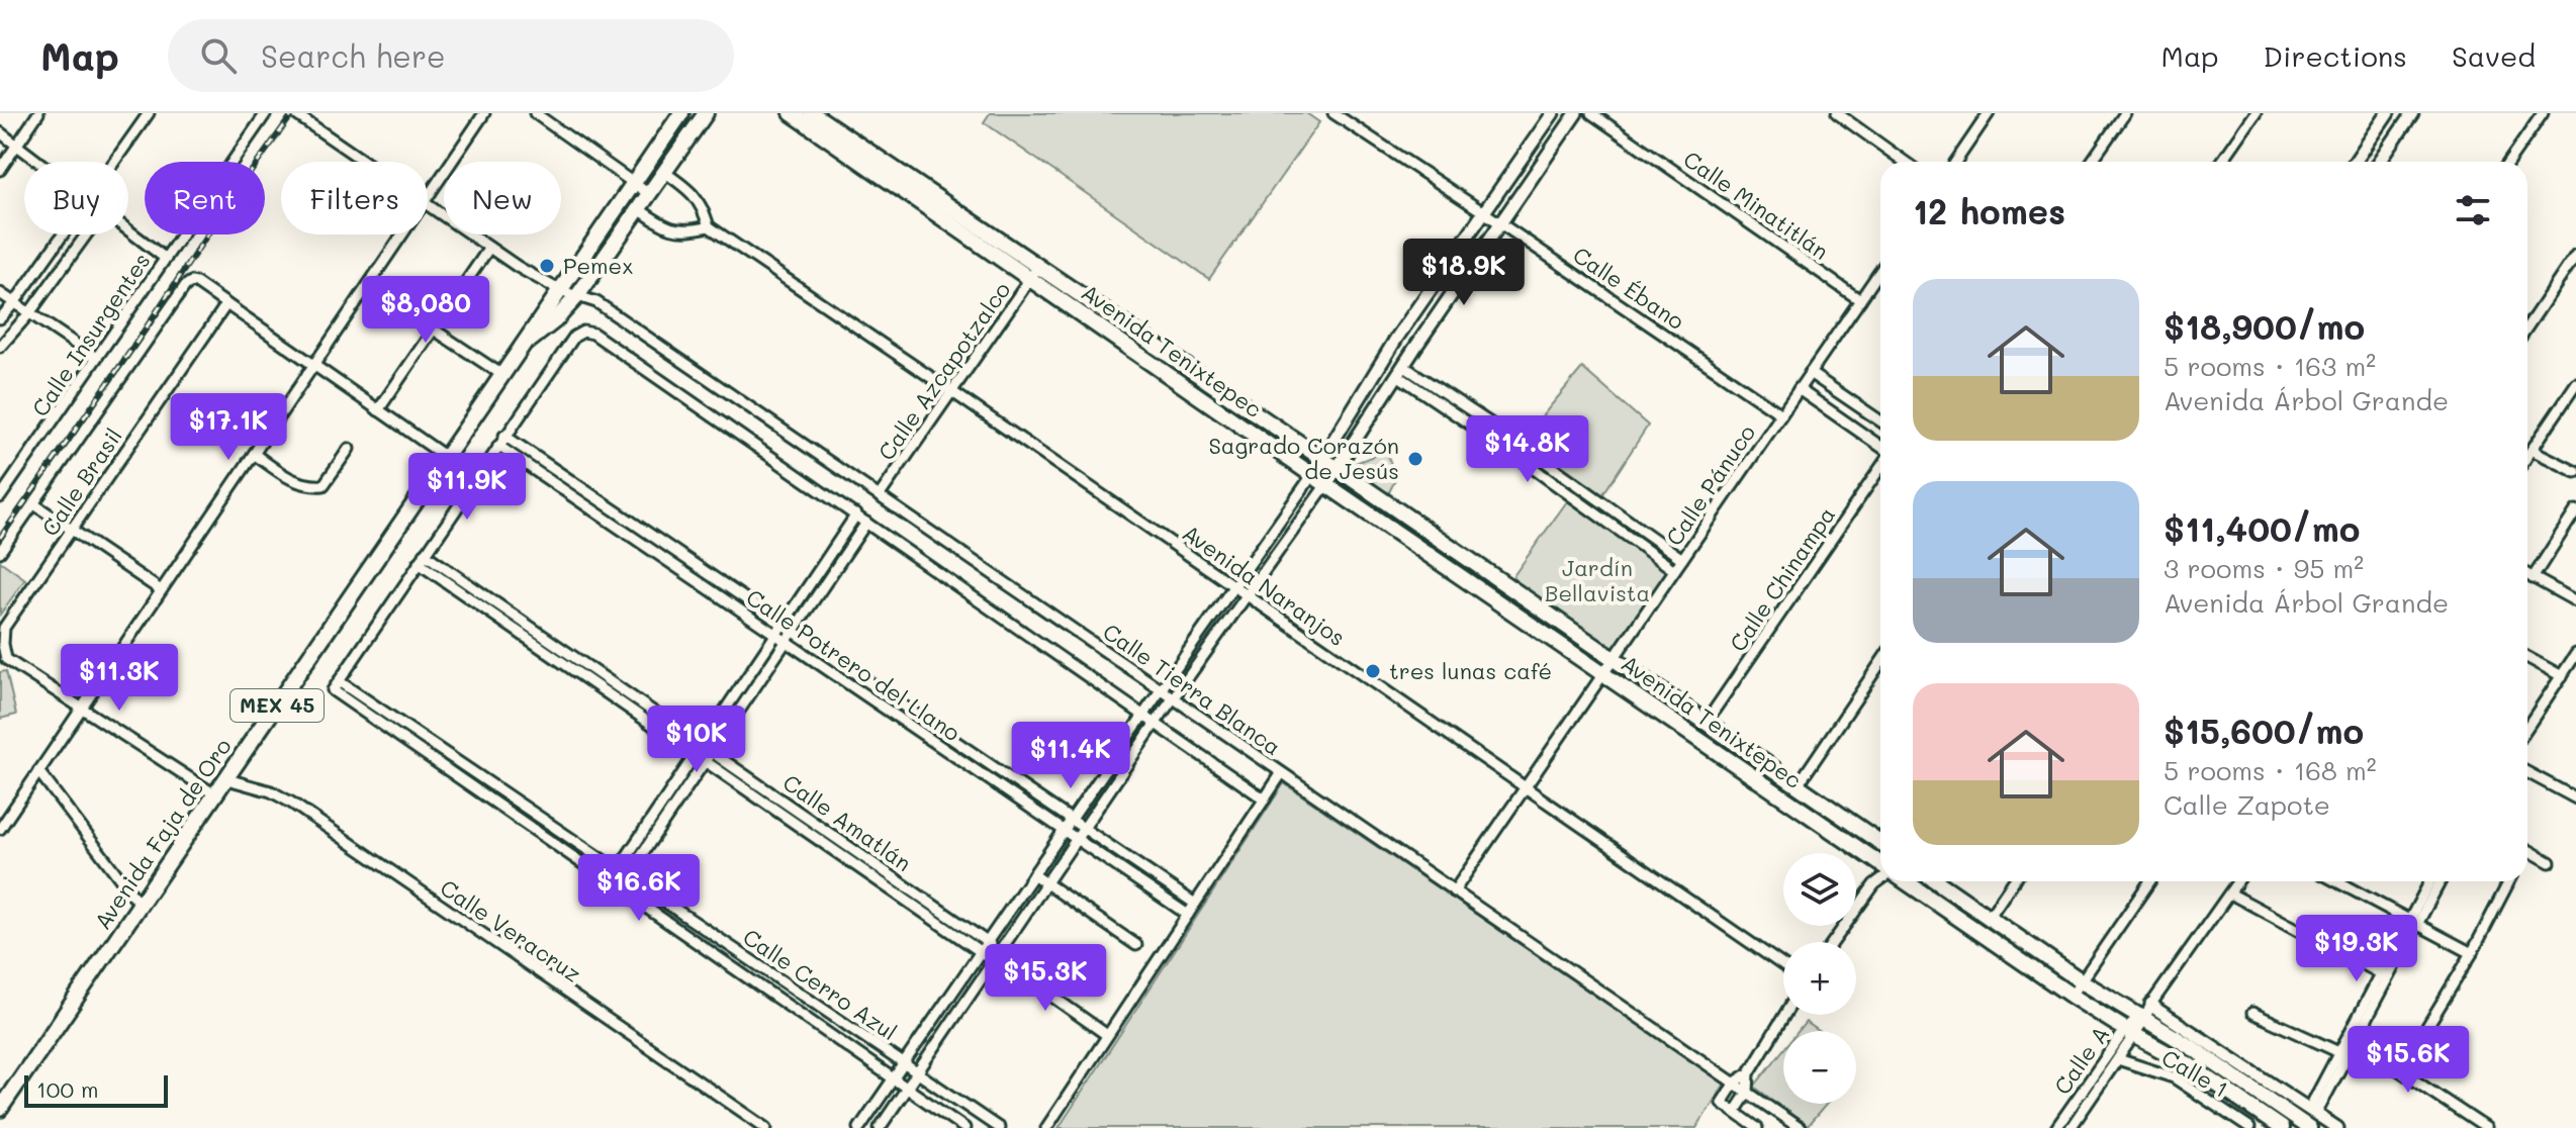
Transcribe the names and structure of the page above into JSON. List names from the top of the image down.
{
  "streets": {
    "main road": ["Avenida Tenixtepec", "MEX 45", "Avenida Faja de Oro"],
    "street": [
      "Calle Minatitlán",
      "Calle Ébano",
      "Calle Insurgentes",
      "Calle Azcapotzalco",
      "Calle Brasil",
      "Calle Pánuco",
      "Calle Chinampa",
      "Avenida Naranjos",
      "Calle Potrero del Llano",
      "Calle Tierra Blanca",
      "Calle Amatlán",
      "Calle Veracruz",
      "Calle Cerro Azul",
      "Calle A",
      "Calle 1"
    ]
  },
  "crossings": [
    ["Calle Minatitlán", "Calle Pánuco"],
    ["Calle Ébano", "Calle Pánuco"],
    ["Avenida Tenixtepec", "Calle Azcapotzalco"],
    ["Avenida Tenixtepec", "Calle Pánuco"],
    ["Avenida Tenixtepec", "Calle Chinampa"],
    ["Avenida Tenixtepec", "Calle A"],
    ["Calle Azcapotzalco", "Avenida Naranjos"],
    ["Calle Azcapotzalco", "Calle Tierra Blanca"],
    ["Calle Pánuco", "Avenida Naranjos"],
    ["Calle Pánuco", "Calle Tierra Blanca"],
    ["Avenida Naranjos", "MEX 45"],
    ["Calle Tierra Blanca", "MEX 45"],
    ["MEX 45", "Avenida Faja de Oro"],
    ["Avenida Faja de Oro", "Calle Veracruz"],
    ["Calle A", "Calle 1"]
  ],
  "parks": ["Jardín Bellavista"],
  "places": ["Pemex", "Sagrado Corazón de Jesús", "tres lunas café"],
  "scale_bar": "100 m",
  "page": {
    "header": "Map",
    "search": "Search here",
    "nav": ["Map", "Directions", "Saved"],
    "chip": [
      "Buy",
      "Rent",
      "Filters",
      "New"
    ],
    "heading": "12 homes",
    "price": [
      "$18.9K",
      "$8,080",
      "$17.1K",
      "$14.8K",
      "$11.9K",
      "$11.3K",
      "$10K",
      "$11.4K",
      "$16.6K",
      "$19.3K",
      "$15.3K",
      "$15.6K"
    ],
    "list": [
      {
        "name": "$18,900/mo",
        "note": "5 rooms · 163 m² · Avenida Árbol Grande"
      },
      {
        "name": "$11,400/mo",
        "note": "3 rooms · 95 m² · Avenida Árbol Grande"
      },
      {
        "name": "$15,600/mo",
        "note": "5 rooms · 168 m² · Calle Zapote"
      }
    ],
    "map_buttons": ["+", "−"],
    "scale": "100 m"
  }
}
